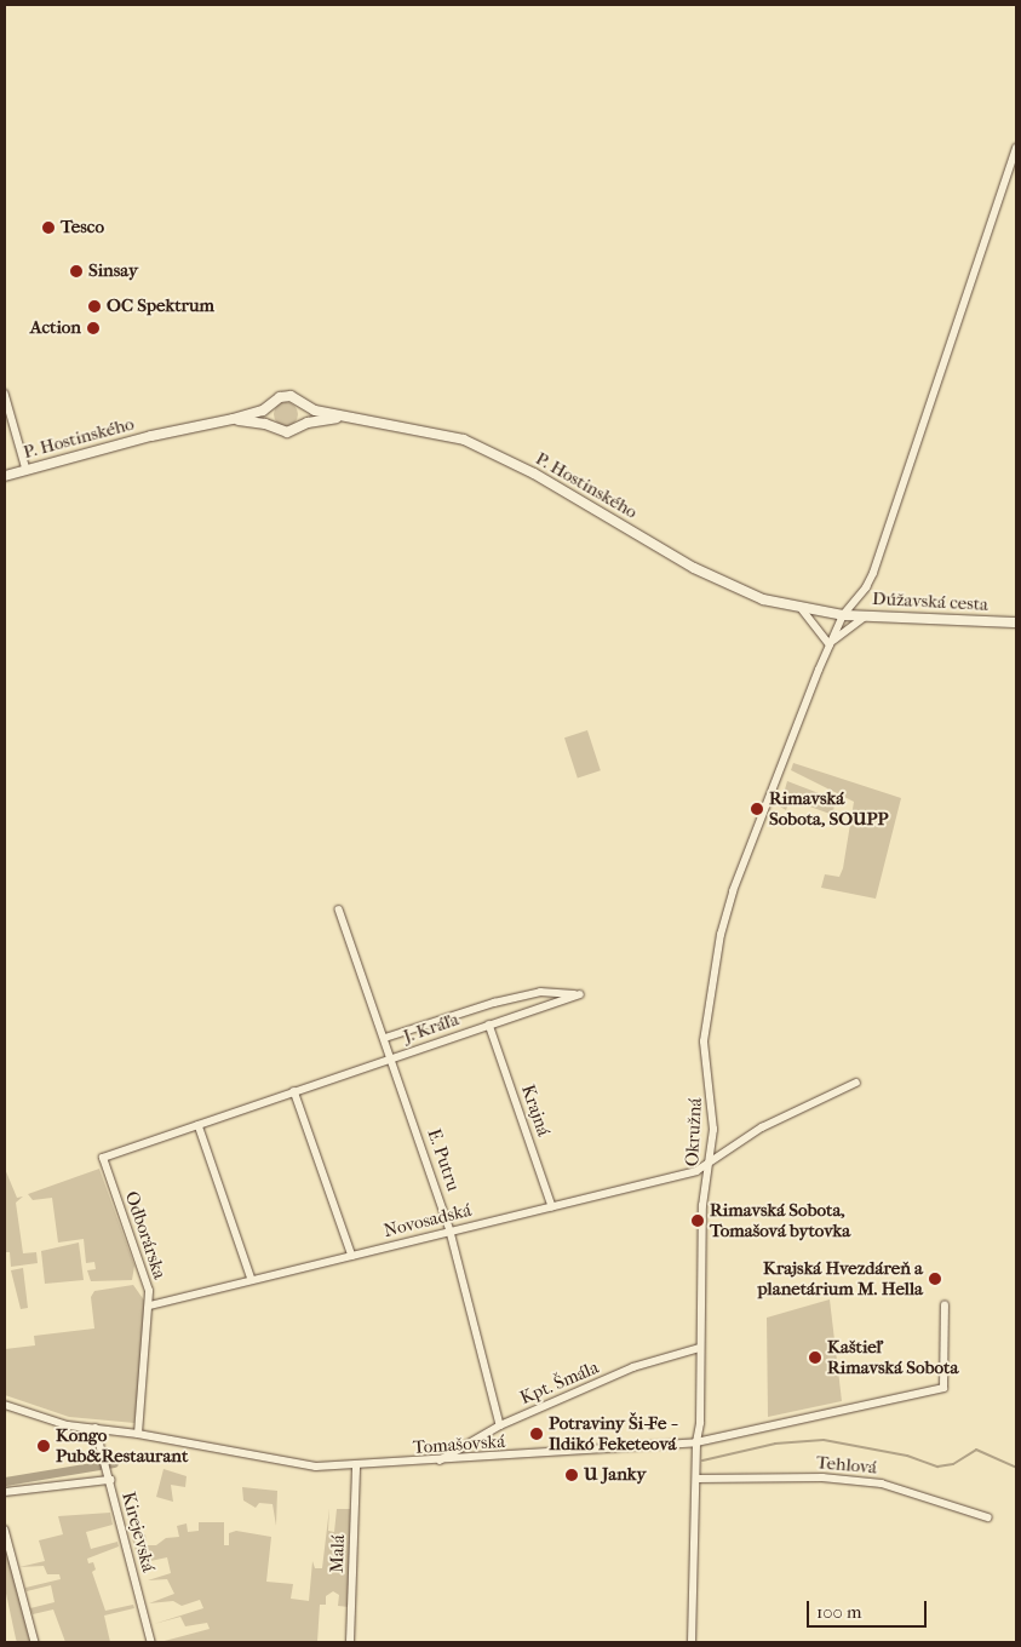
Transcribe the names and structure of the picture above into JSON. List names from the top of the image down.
{
  "streets": {
    "street": [
      "P. Hostinského",
      "Dúžavská cesta",
      "J. Kráľa",
      "Krajná",
      "Okružná",
      "E. Putru",
      "Novosadská",
      "Odborárska",
      "Kpt. Šmála",
      "Tomašovská",
      "Tehlová",
      "Kirejevská",
      "Malá"
    ]
  },
  "crossings": [
    ["P. Hostinského", "Dúžavská cesta"],
    ["P. Hostinského", "Okružná"],
    ["Dúžavská cesta", "Okružná"],
    ["J. Kráľa", "Krajná"],
    ["J. Kráľa", "E. Putru"],
    ["J. Kráľa", "Odborárska"],
    ["Krajná", "Novosadská"],
    ["Okružná", "Novosadská"],
    ["Okružná", "Kpt. Šmála"],
    ["Okružná", "Tomašovská"],
    ["Okružná", "Tehlová"],
    ["E. Putru", "Novosadská"],
    ["E. Putru", "Kpt. Šmála"],
    ["Novosadská", "Odborárska"],
    ["Odborárska", "Tomašovská"],
    ["Kpt. Šmála", "Tomašovská"],
    ["Tomašovská", "Kirejevská"],
    ["Tomašovská", "Malá"]
  ],
  "places": [
    "Tesco",
    "Sinsay",
    "OC Spektrum",
    "Action",
    "Rimavská Sobota, SOUPP",
    "Rimavská Sobota, Tomašová bytovka",
    "Krajská Hvezdáreň a planetárium M. Hella",
    "Kaštieľ Rimavská Sobota",
    "Potraviny Ši-Fe - Ildikó Feketeová",
    "Kongo Pub&Restaurant",
    "U Janky"
  ],
  "scale_bar": "100 m"
}
